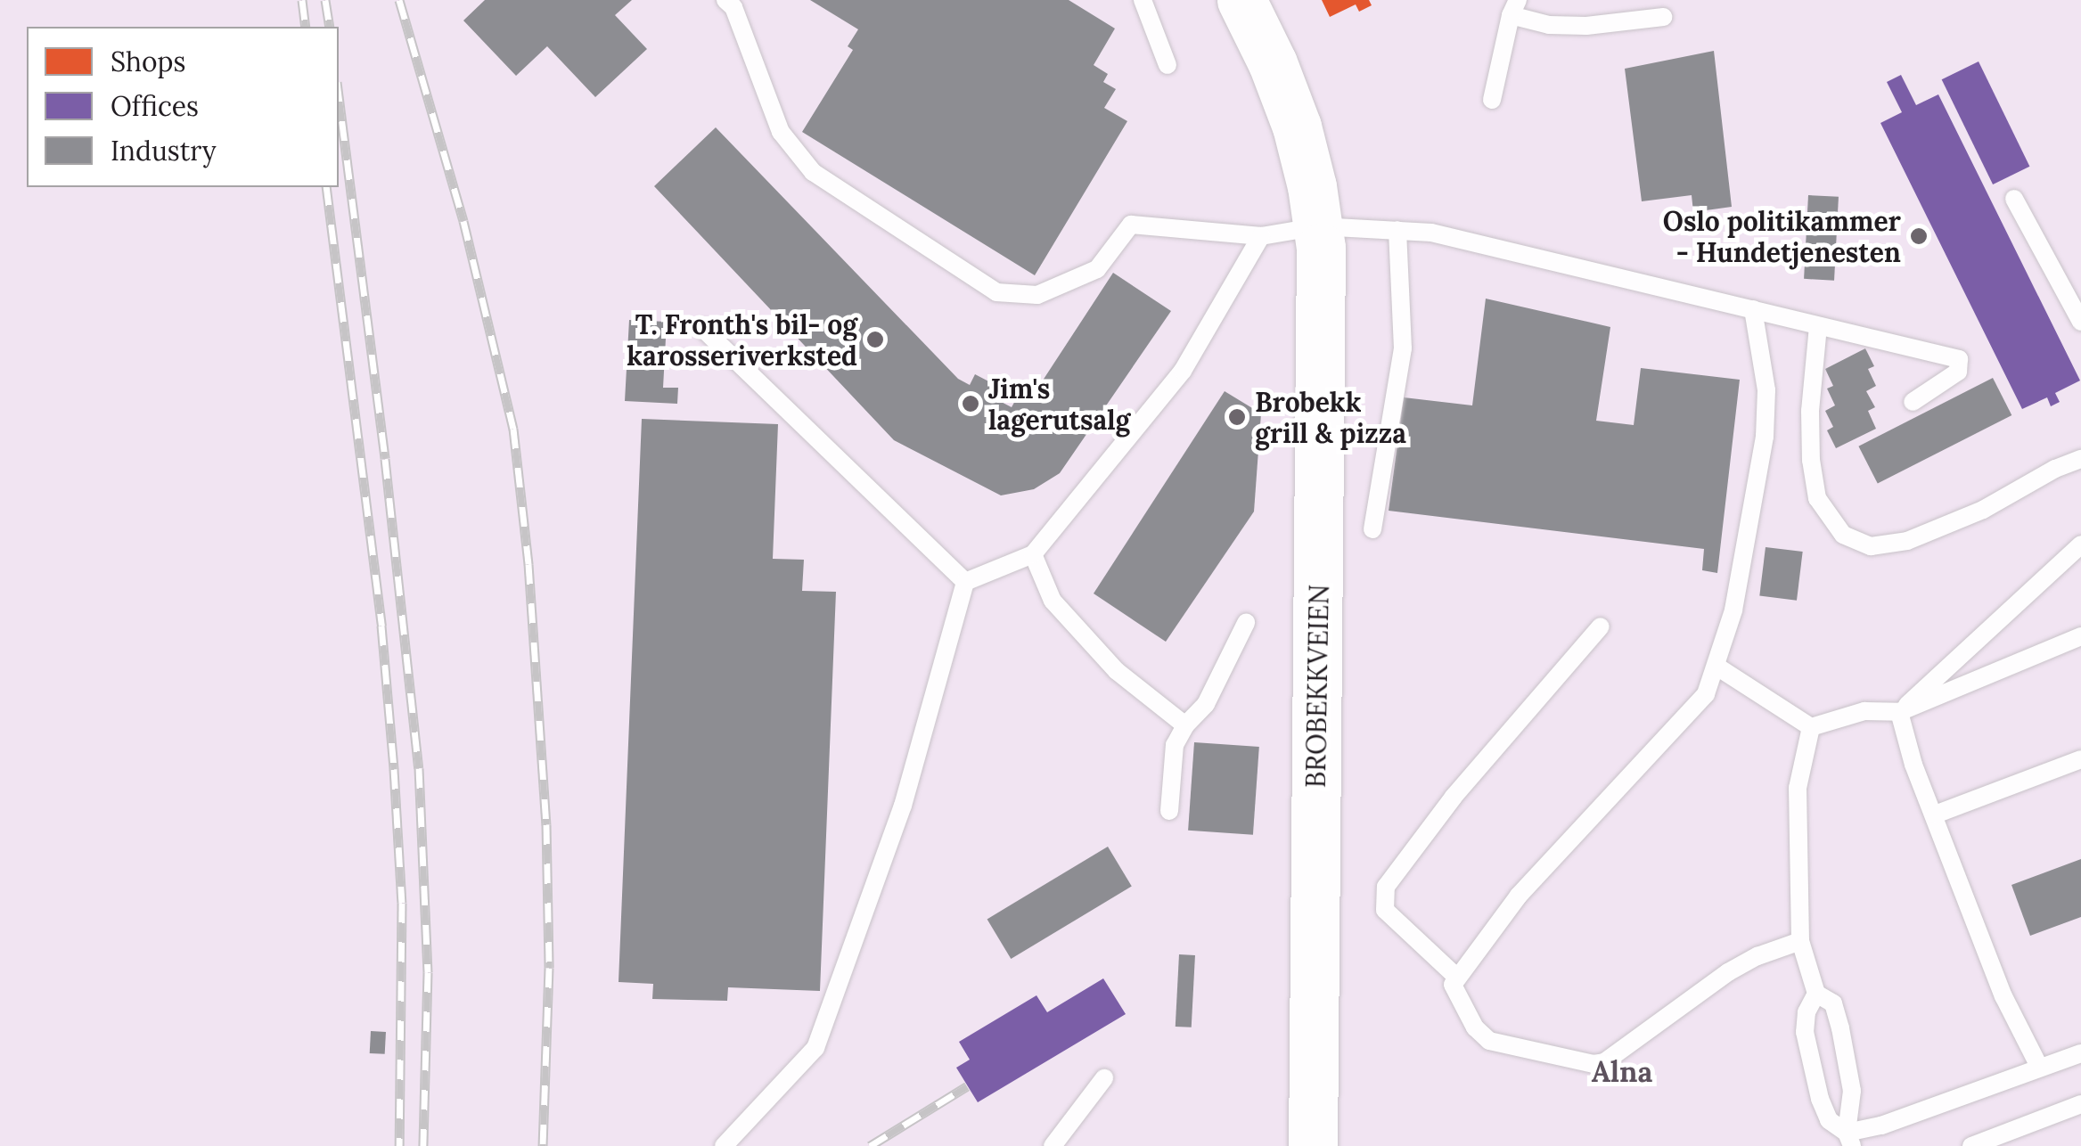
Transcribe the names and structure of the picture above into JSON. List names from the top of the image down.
{
  "streets": {
    "street": ["BROBEKKVEIEN"]
  },
  "districts": ["Alna"],
  "places": [
    "Oslo politikammer - Hundetjenesten",
    "T. Fronth's bil- og karosseriverksted",
    "Jim's lagerutsalg",
    "Brobekk grill & pizza"
  ],
  "legend": ["Shops", "Offices", "Industry"]
}
